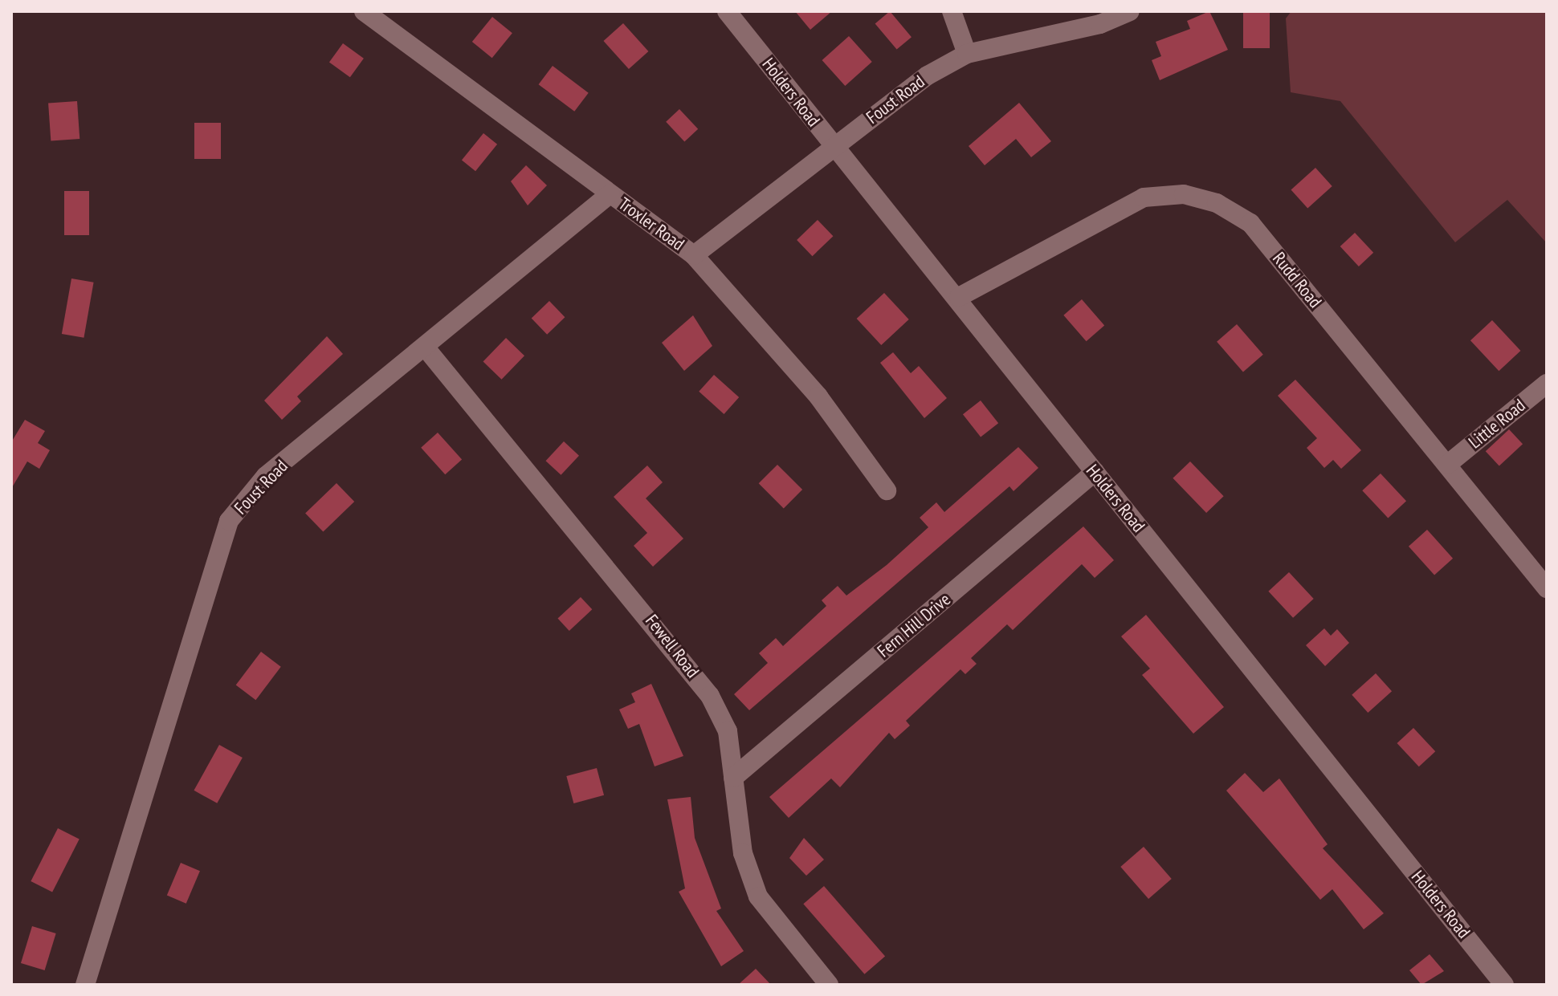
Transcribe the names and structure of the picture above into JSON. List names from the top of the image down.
{
  "streets": {
    "street": [
      "Holders Road",
      "Foust Road",
      "Troxler Road",
      "Rudd Road",
      "Little Road",
      "Fern Hill Drive",
      "Fewell Road"
    ]
  },
  "crossings": [
    ["Holders Road", "Foust Road"],
    ["Holders Road", "Rudd Road"],
    ["Holders Road", "Fern Hill Drive"],
    ["Foust Road", "Troxler Road"],
    ["Foust Road", "Fewell Road"],
    ["Rudd Road", "Little Road"],
    ["Fern Hill Drive", "Fewell Road"]
  ]
}
